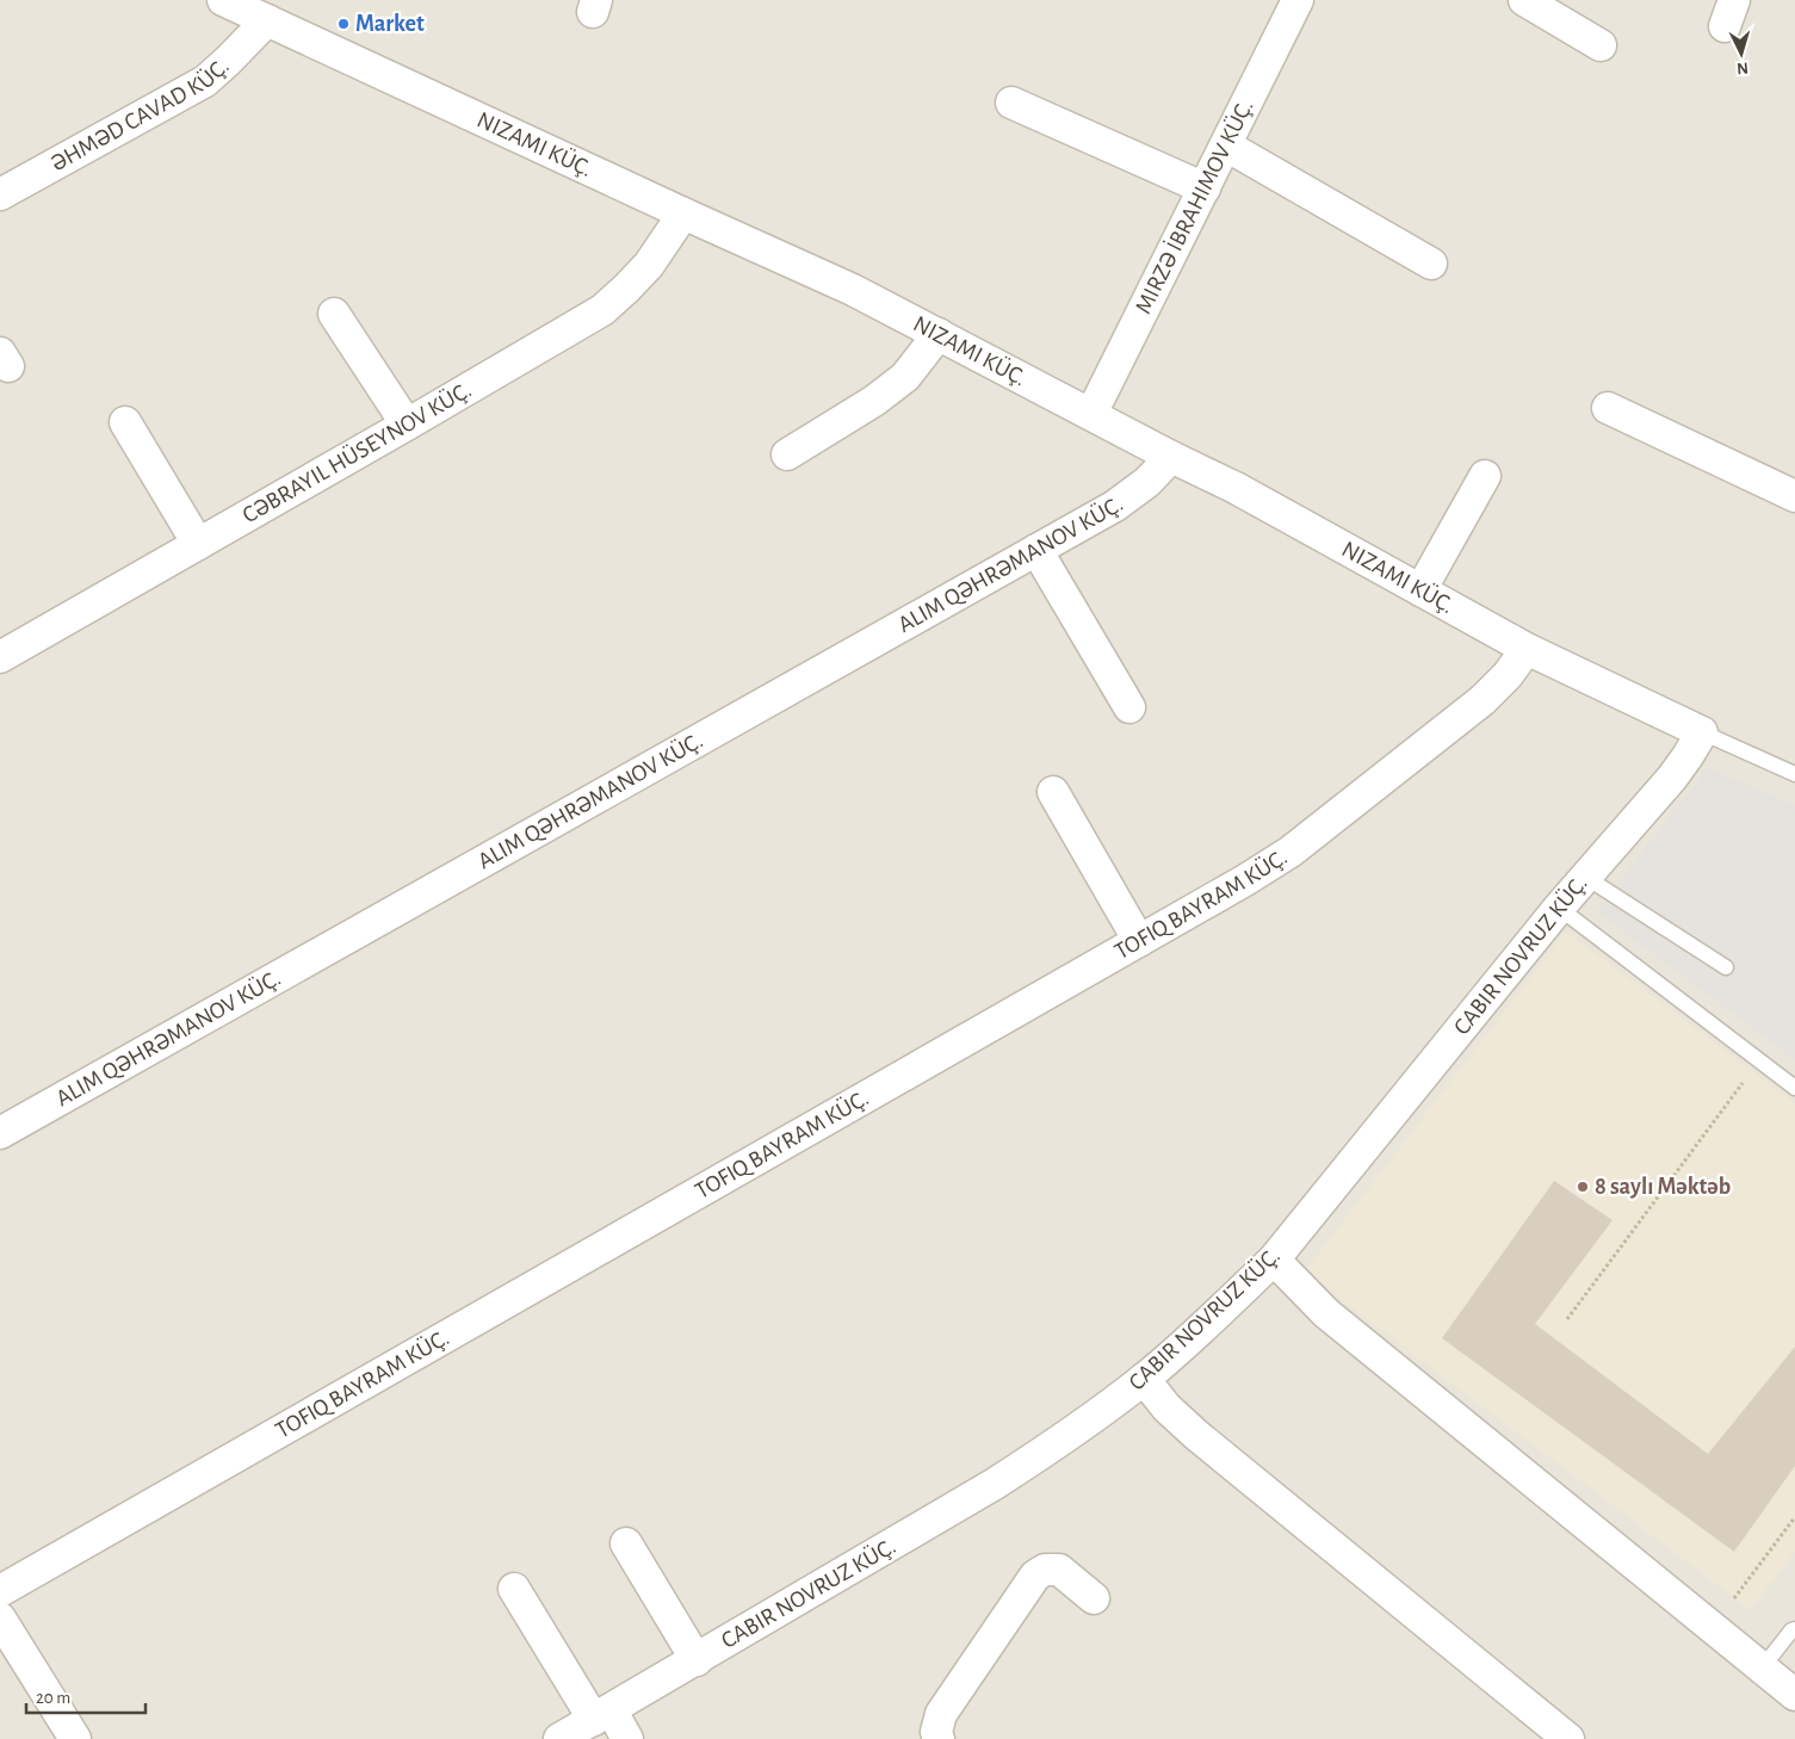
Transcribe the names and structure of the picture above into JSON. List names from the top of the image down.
{
  "streets": {
    "street": [
      "ƏHMƏD CAVAD KÜÇ.",
      "NIZAMI KÜÇ.",
      "MIRZƏ İBRAHIMOV KÜÇ.",
      "ALIM QƏHRƏMANOV KÜÇ.",
      "TOFIQ BAYRAM KÜÇ.",
      "CABIR NOVRUZ KÜÇ."
    ]
  },
  "crossings": [
    ["ƏHMƏD CAVAD KÜÇ.", "NIZAMI KÜÇ."],
    ["NIZAMI KÜÇ.", "MIRZƏ İBRAHIMOV KÜÇ."],
    ["NIZAMI KÜÇ.", "ALIM QƏHRƏMANOV KÜÇ."],
    ["NIZAMI KÜÇ.", "TOFIQ BAYRAM KÜÇ."],
    ["NIZAMI KÜÇ.", "CABIR NOVRUZ KÜÇ."]
  ],
  "places": ["Market", "8 saylı Məktəb"],
  "scale_bar": "20 m",
  "north": "bottom"
}
